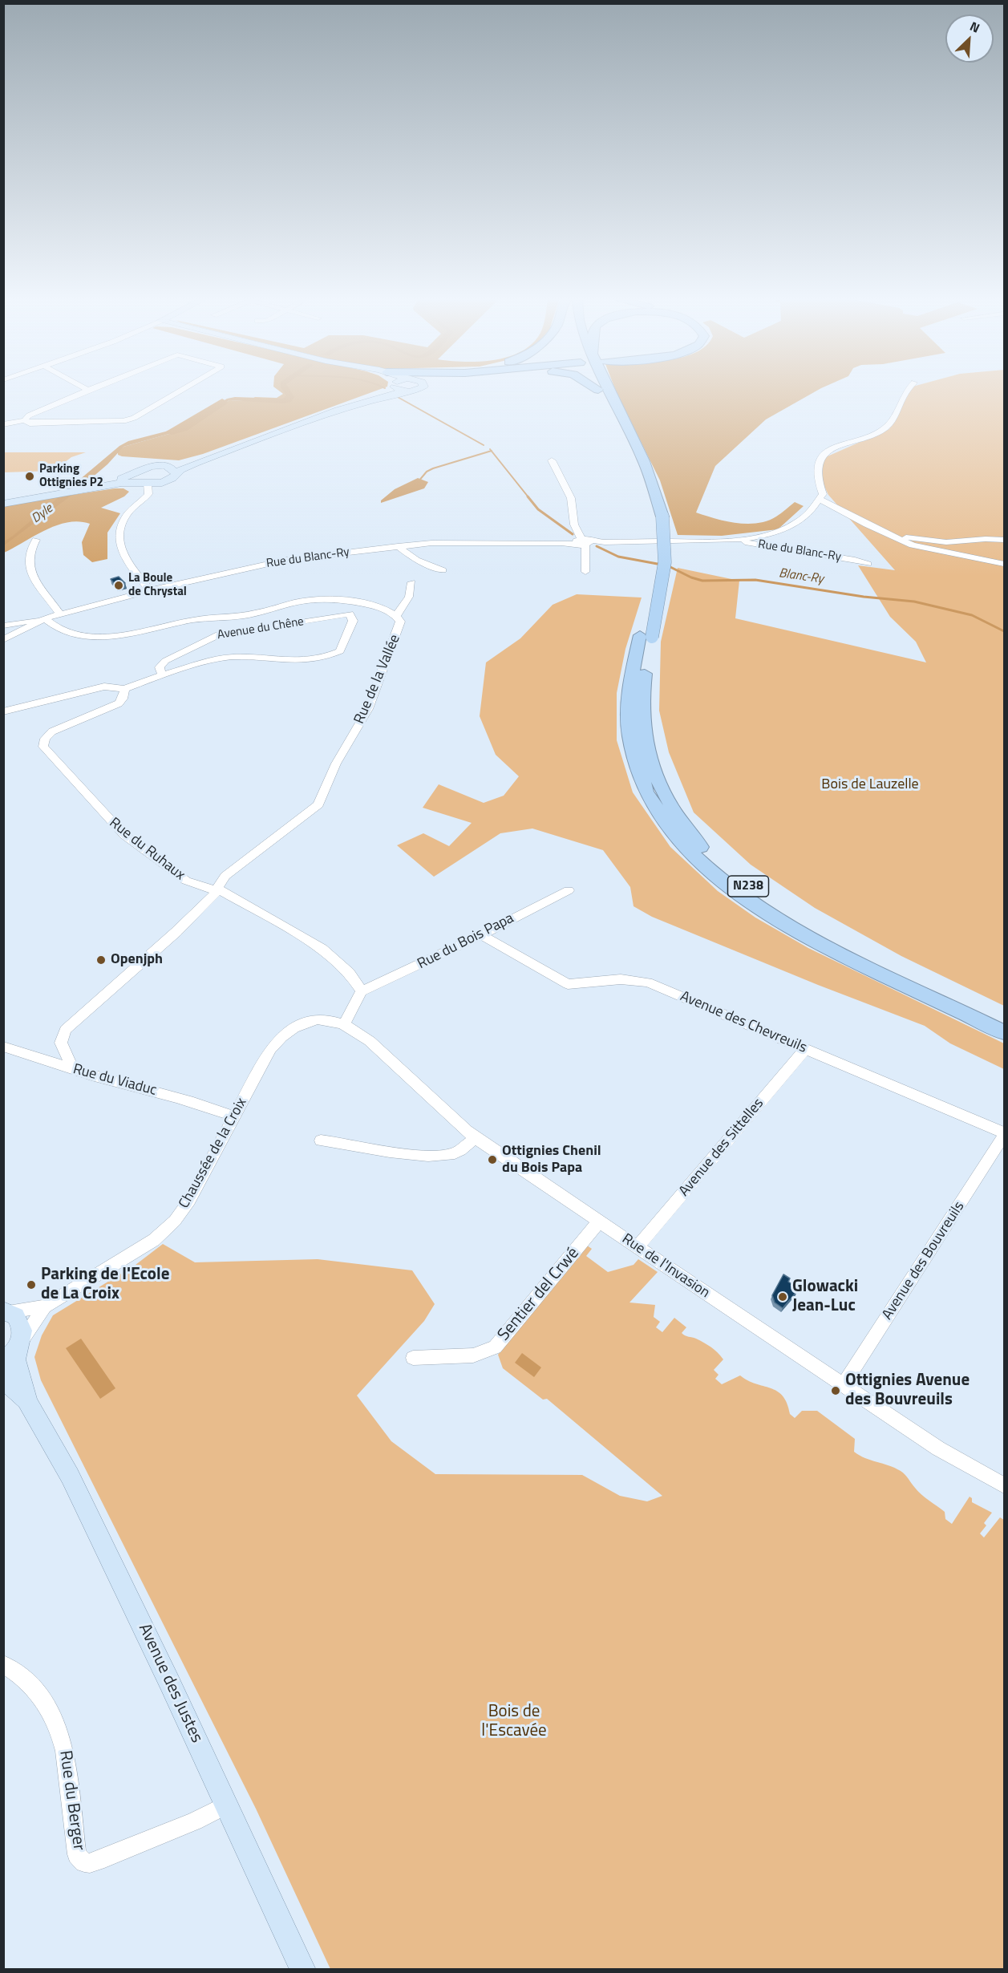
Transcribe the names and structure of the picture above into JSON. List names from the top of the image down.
{
  "streets": {
    "highway": ["N238"],
    "main road": ["Avenue des Justes"],
    "street": [
      "Rue du Blanc-Ry",
      "Avenue du Chêne",
      "Rue de la Vallée",
      "Rue du Ruhaux",
      "Rue du Bois Papa",
      "Avenue des Chevreuils",
      "Rue du Viaduc",
      "Avenue des Sittelles",
      "Chaussée de la Croix",
      "Avenue des Bouvreuils",
      "Rue de l'Invasion",
      "Sentier del Crwé",
      "Rue du Berger"
    ]
  },
  "crossings": [
    ["Rue du Blanc-Ry", "Rue de la Vallée"],
    ["Avenue du Chêne", "Rue de la Vallée"],
    ["Avenue du Chêne", "Rue du Ruhaux"],
    ["Rue de la Vallée", "Rue du Ruhaux"],
    ["Rue de la Vallée", "Rue du Viaduc"],
    ["Rue du Bois Papa", "Avenue des Chevreuils"],
    ["Avenue des Chevreuils", "Avenue des Sittelles"],
    ["Avenue des Chevreuils", "Avenue des Bouvreuils"],
    ["Avenue des Sittelles", "Rue de l'Invasion"],
    ["Chaussée de la Croix", "Rue de l'Invasion"],
    ["Chaussée de la Croix", "Avenue des Justes"],
    ["Avenue des Bouvreuils", "Rue de l'Invasion"],
    ["Rue de l'Invasion", "Sentier del Crwé"],
    ["Avenue des Justes", "Rue du Berger"]
  ],
  "water": ["Dyle", "Blanc-Ry"],
  "parks": ["Bois de Lauzelle", "Bois de l'Escavée"],
  "places": [
    "Parking Ottignies P2",
    "La Boule de Chrystal",
    "Openjph",
    "Ottignies Chenil du Bois Papa",
    "Parking de l'Ecole de La Croix",
    "Glowacki Jean-Luc",
    "Ottignies Avenue des Bouvreuils"
  ],
  "north": "top right"
}
